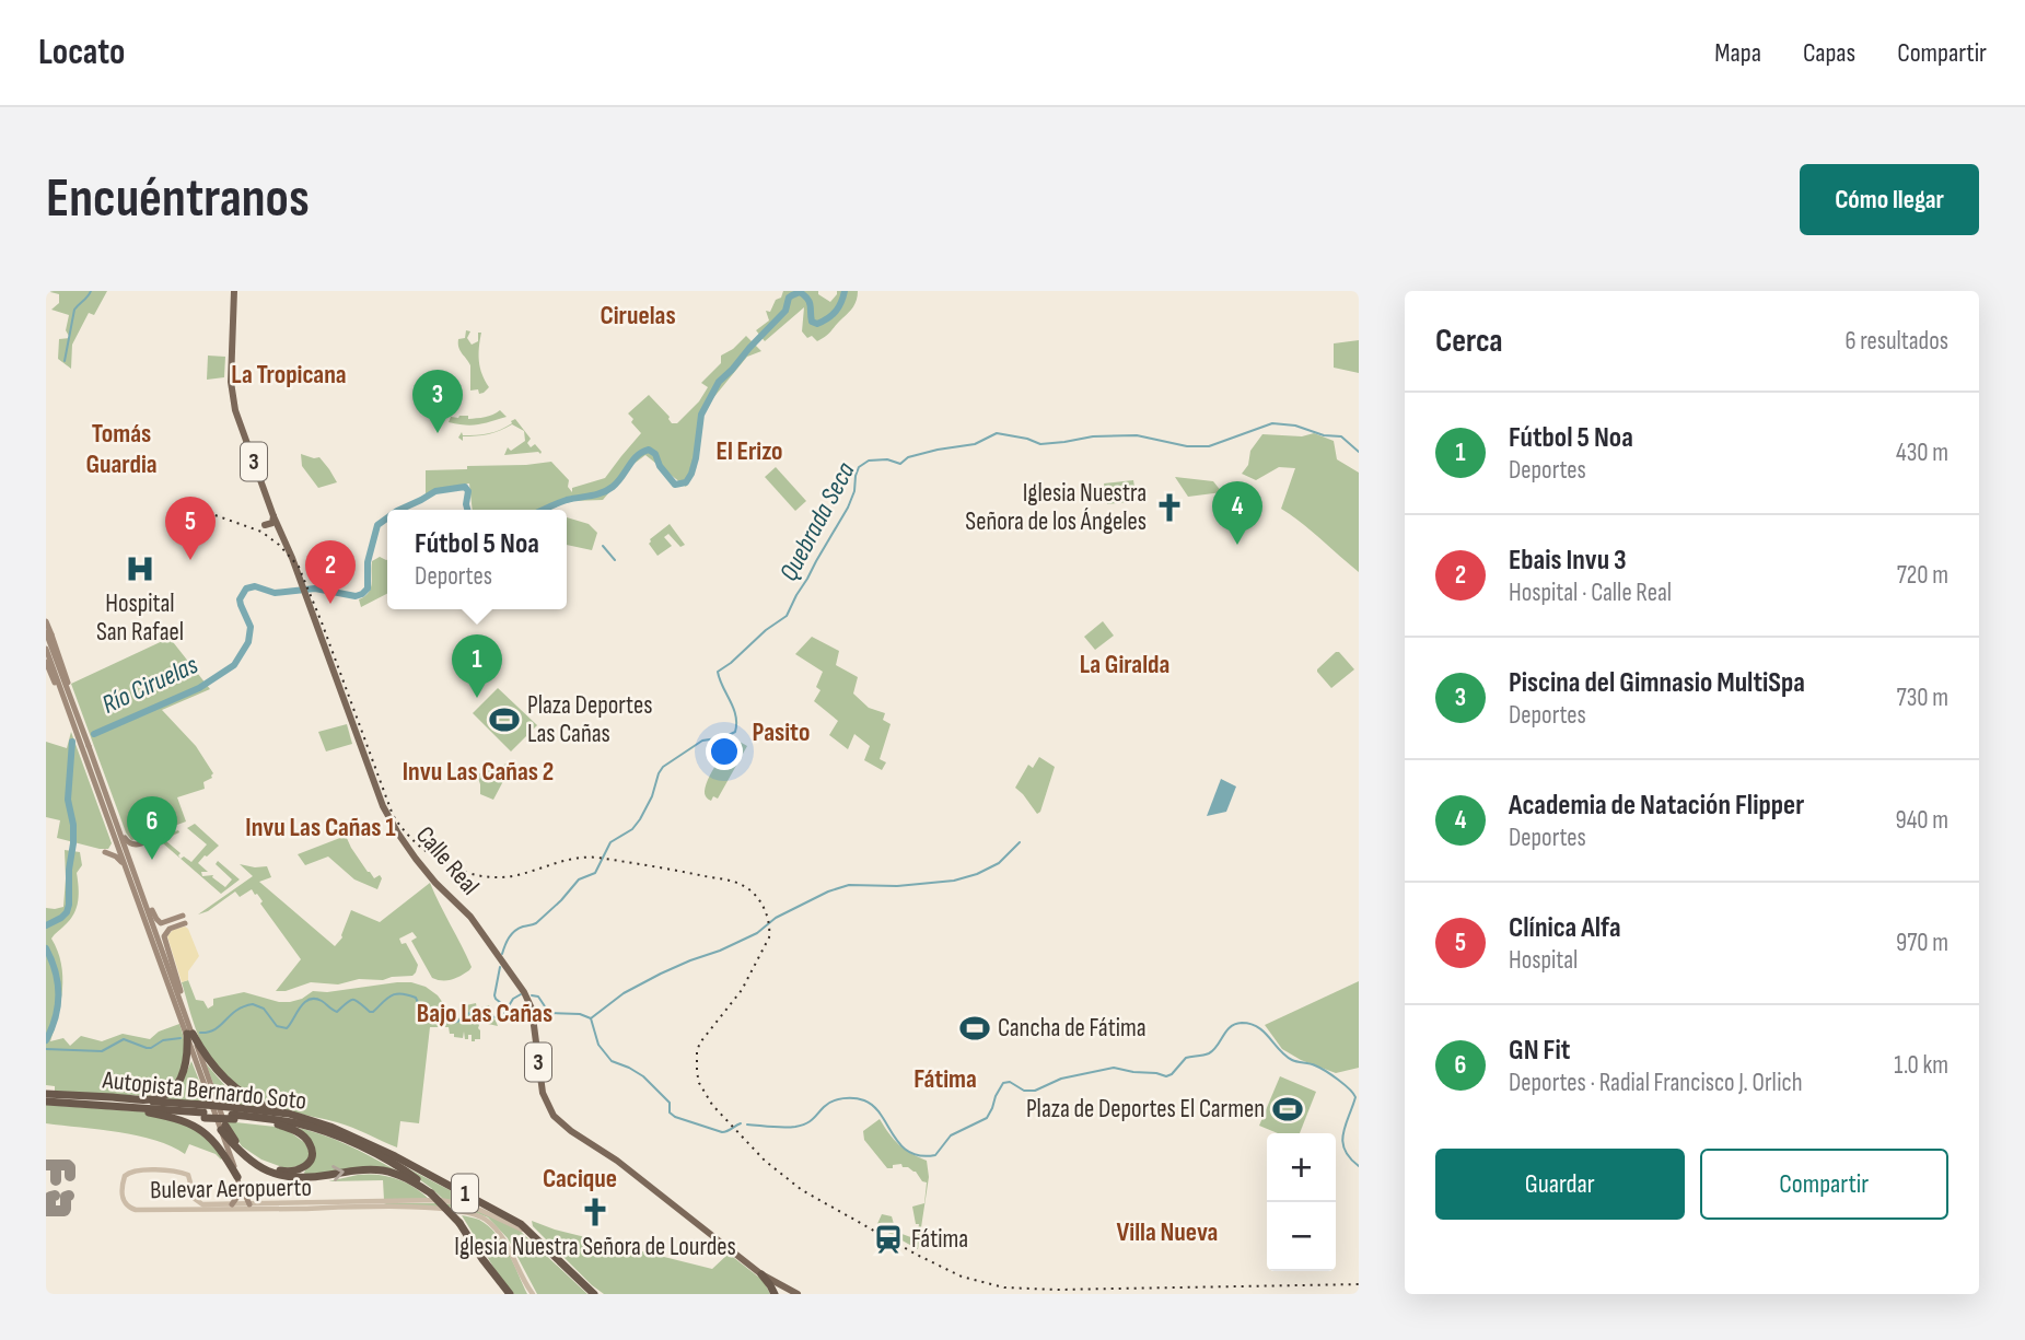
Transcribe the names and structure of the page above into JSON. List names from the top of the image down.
{
  "streets": {
    "highway": ["Autopista Bernardo Soto", "1"],
    "main road": ["3", "Calle Real"],
    "street": ["Bulevar Aeropuerto"]
  },
  "crossings": [
    ["Autopista Bernardo Soto", "1"],
    ["Bulevar Aeropuerto", "1"]
  ],
  "districts": [
    "Ciruelas",
    "La Tropicana",
    "Tomás Guardia",
    "El Erizo",
    "La Giralda",
    "Pasito",
    "Invu Las Cañas 2",
    "Invu Las Cañas 1",
    "Bajo Las Cañas",
    "Fátima",
    "Cacique",
    "Villa Nueva"
  ],
  "water": ["Quebrada Seca", "Río Ciruelas"],
  "places": {
    "church": ["Iglesia Nuestra Señora de los Ángeles", "Iglesia Nuestra Señora de Lourdes"],
    "hospital": ["Hospital San Rafael"],
    "sports": ["Plaza Deportes Las Cañas", "Cancha de Fátima", "Plaza de Deportes El Carmen"],
    "station": ["Fátima"]
  },
  "page": {
    "header": "Locato",
    "nav": ["Mapa", "Capas", "Compartir"],
    "buttons": [
      "Cómo llegar",
      ["Guardar", "Compartir"]
    ],
    "title": "Encuéntranos",
    "heading": ["Cerca", "6 resultados"],
    "pins": [
      "3",
      "4",
      "5",
      "2",
      "1",
      "6"
    ],
    "list": [
      {
        "mark": "1",
        "name": "Fútbol 5 Noa",
        "note": "Deportes",
        "value": "430 m"
      },
      {
        "mark": "2",
        "name": "Ebais Invu 3",
        "note": "Hospital · Calle Real",
        "value": "720 m"
      },
      {
        "mark": "3",
        "name": "Piscina del Gimnasio MultiSpa",
        "note": "Deportes",
        "value": "730 m"
      },
      {
        "mark": "4",
        "name": "Academia de Natación Flipper",
        "note": "Deportes",
        "value": "940 m"
      },
      {
        "mark": "5",
        "name": "Clínica Alfa",
        "note": "Hospital",
        "value": "970 m"
      },
      {
        "mark": "6",
        "name": "GN Fit",
        "note": "Deportes · Radial Francisco J. Orlich",
        "value": "1.0 km"
      }
    ],
    "popup": ["Fútbol 5 Noa", "Deportes"],
    "map_buttons": ["+", "−"]
  }
}
